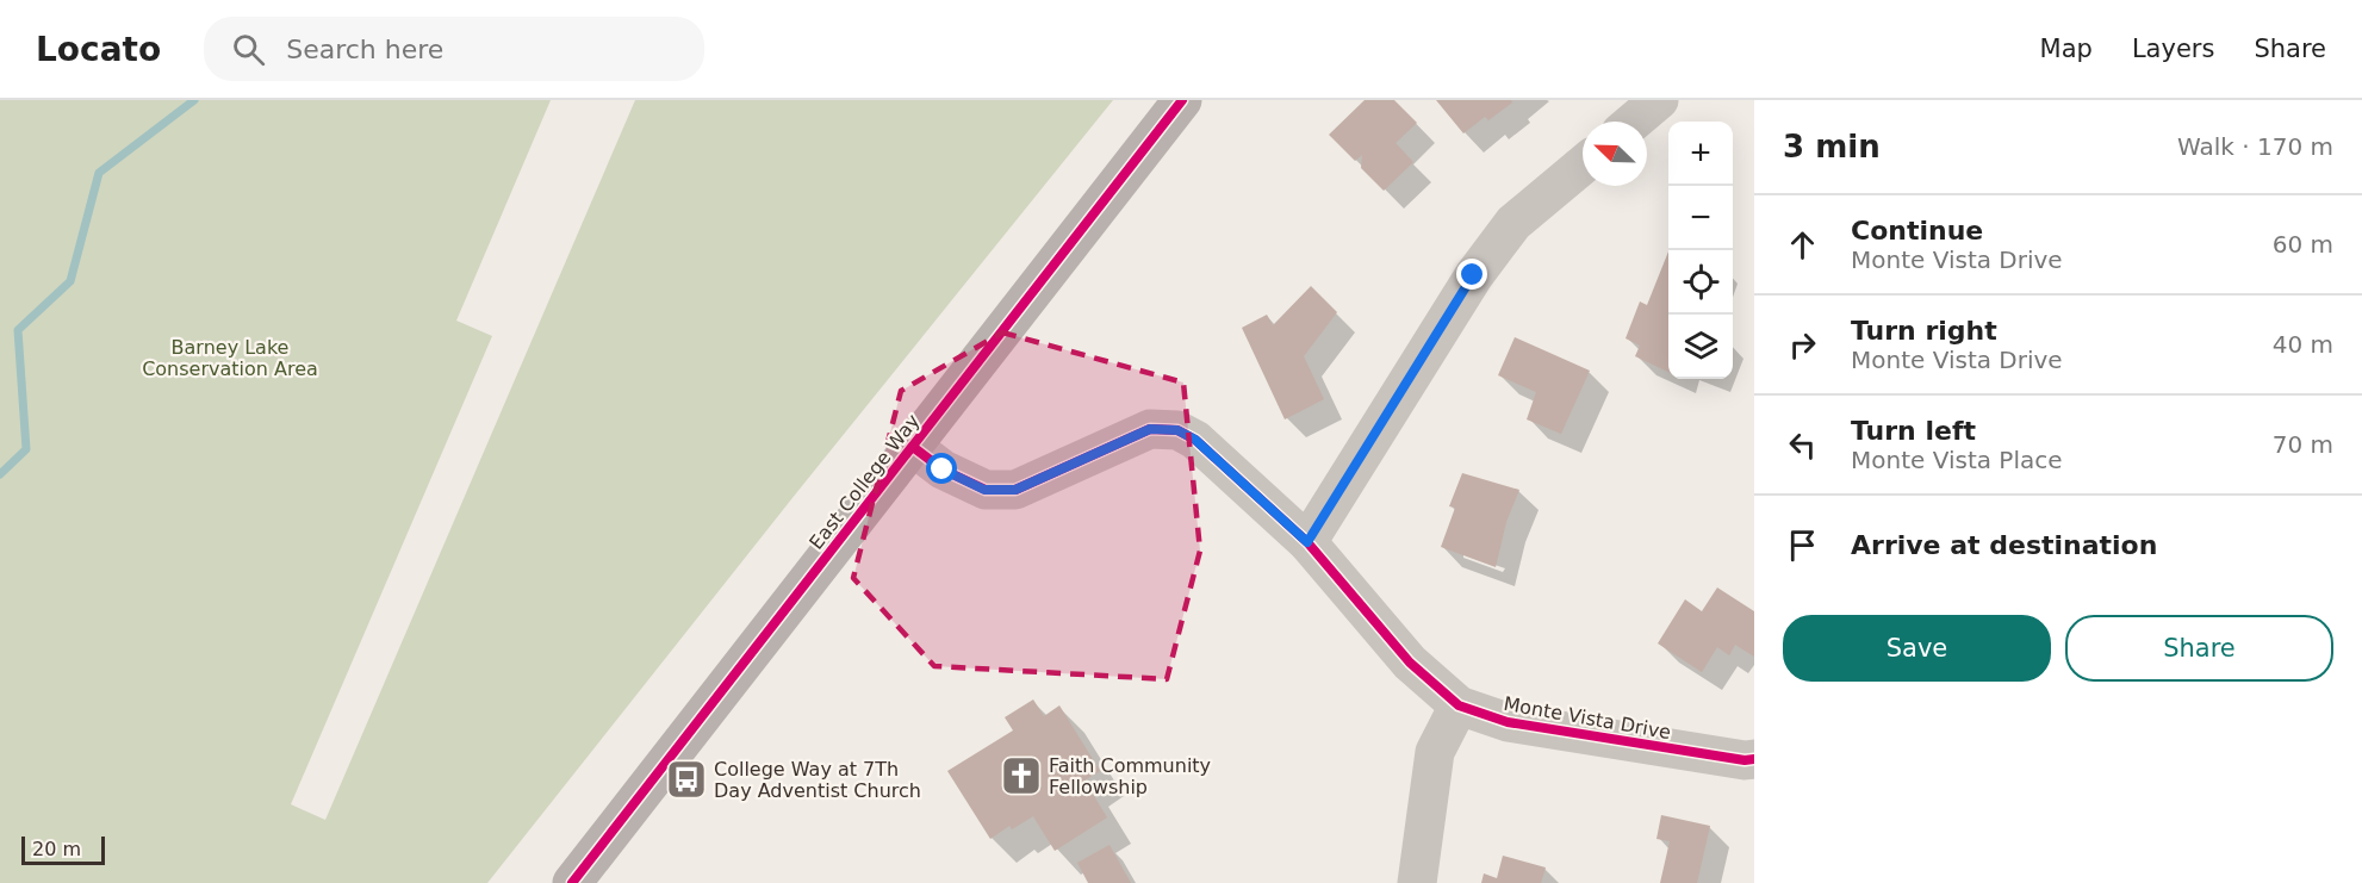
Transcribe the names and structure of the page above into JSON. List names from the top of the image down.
{
  "streets": {
    "main road": ["East College Way"],
    "street": ["Monte Vista Drive"]
  },
  "crossings": [
    ["East College Way", "Monte Vista Drive"]
  ],
  "parks": ["Barney Lake Conservation Area"],
  "places": {
    "church": ["Faith Community Fellowship"],
    "bus stop": ["College Way at 7Th Day Adventist Church"]
  },
  "scale_bar": "20 m",
  "north": "top left",
  "page": {
    "header": "Locato",
    "search": "Search here",
    "nav": ["Map", "Layers", "Share"],
    "heading": ["3 min", "Walk · 170 m"],
    "map_buttons": ["+", "−"],
    "list": [
      ["Continue", "Monte Vista Drive", "60 m"],
      ["Turn right", "Monte Vista Drive", "40 m"],
      ["Turn left", "Monte Vista Place", "70 m"],
      "Arrive at destination"
    ],
    "buttons": ["Save", "Share"],
    "scale": "20 m"
  }
}
